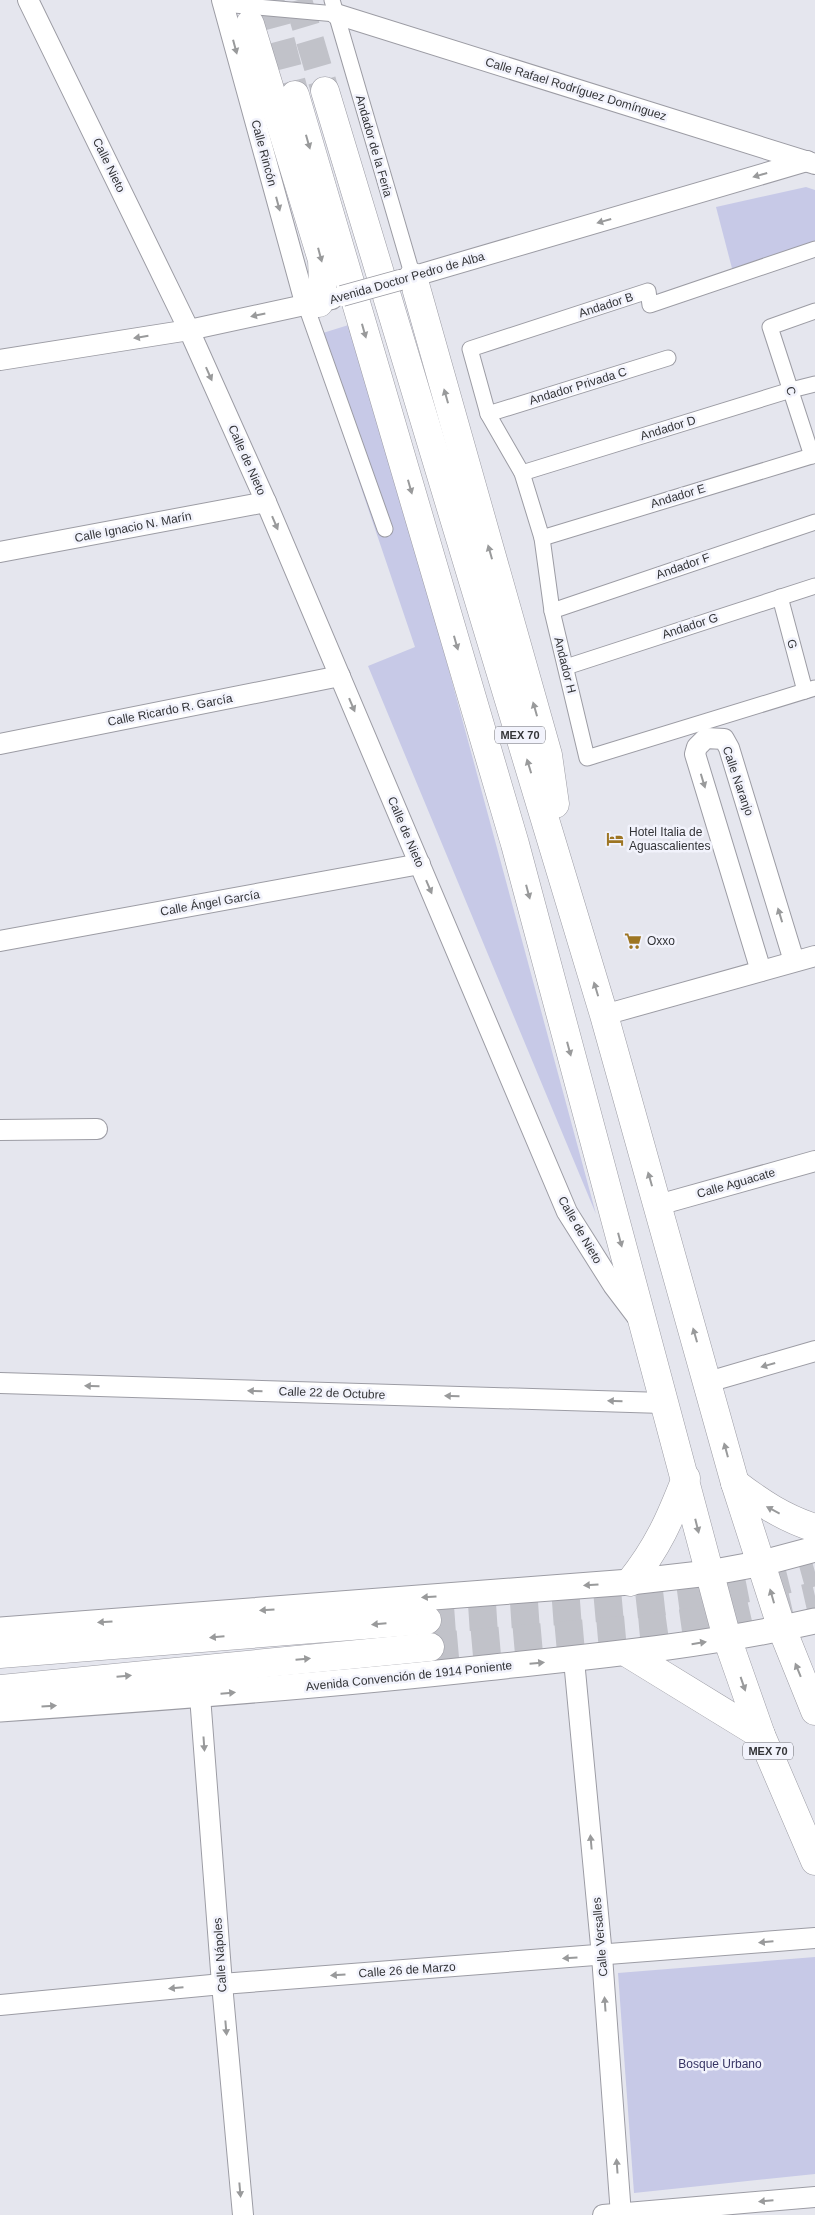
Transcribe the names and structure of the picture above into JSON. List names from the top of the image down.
{
  "streets": {
    "main road": ["MEX 70"],
    "street": [
      "Calle Rafael Rodríguez Domínguez",
      "Andador de la Feria",
      "Calle Rincón",
      "Calle Nieto",
      "Avenida Doctor Pedro de Alba",
      "Andador B",
      "Andador Privada C",
      "C",
      "Andador D",
      "Calle de Nieto",
      "Andador E",
      "Calle Ignacio N. Marín",
      "Andador F",
      "Andador G",
      "G",
      "Andador H",
      "Calle Ricardo R. García",
      "Calle Naranjo",
      "Calle Ángel García",
      "Calle Aguacate",
      "Calle 22 de Octubre",
      "Avenida Convención de 1914 Poniente",
      "Calle Versalles",
      "Calle Nápoles",
      "Calle 26 de Marzo"
    ]
  },
  "crossings": [
    ["Calle Rafael Rodríguez Domínguez", "Andador de la Feria"],
    ["Calle Rafael Rodríguez Domínguez", "Avenida Doctor Pedro de Alba"],
    ["Andador de la Feria", "Avenida Doctor Pedro de Alba"],
    ["Calle Rincón", "Avenida Doctor Pedro de Alba"],
    ["Calle Nieto", "Avenida Doctor Pedro de Alba"],
    ["Calle Nieto", "Calle de Nieto"],
    ["Avenida Doctor Pedro de Alba", "Calle de Nieto"],
    ["Andador B", "Andador H"],
    ["Andador Privada C", "Andador H"],
    ["C", "Andador D"],
    ["C", "Andador E"],
    ["Andador D", "Andador H"],
    ["Calle de Nieto", "Calle Ignacio N. Marín"],
    ["Calle de Nieto", "Calle Ricardo R. García"],
    ["Calle de Nieto", "MEX 70"],
    ["Calle de Nieto", "Calle Ángel García"],
    ["Andador E", "Andador H"],
    ["Andador F", "Andador H"],
    ["Andador G", "G"],
    ["Andador G", "Andador H"],
    ["G", "Andador H"],
    ["MEX 70", "Calle Aguacate"],
    ["MEX 70", "Calle 22 de Octubre"],
    ["MEX 70", "Avenida Convención de 1914 Poniente"],
    ["Avenida Convención de 1914 Poniente", "Calle Versalles"],
    ["Avenida Convención de 1914 Poniente", "Calle Nápoles"],
    ["Calle Versalles", "Calle 26 de Marzo"],
    ["Calle Nápoles", "Calle 26 de Marzo"]
  ],
  "one_way": [
    "Calle Rincón",
    "Avenida Doctor Pedro de Alba",
    "Calle de Nieto",
    "Calle 22 de Octubre",
    "Calle Versalles",
    "Calle Nápoles",
    "Calle 26 de Marzo"
  ],
  "parks": ["Bosque Urbano"],
  "places": {
    "hotel": ["Hotel Italia de Aguascalientes"],
    "supermarket": ["Oxxo"]
  }
}
